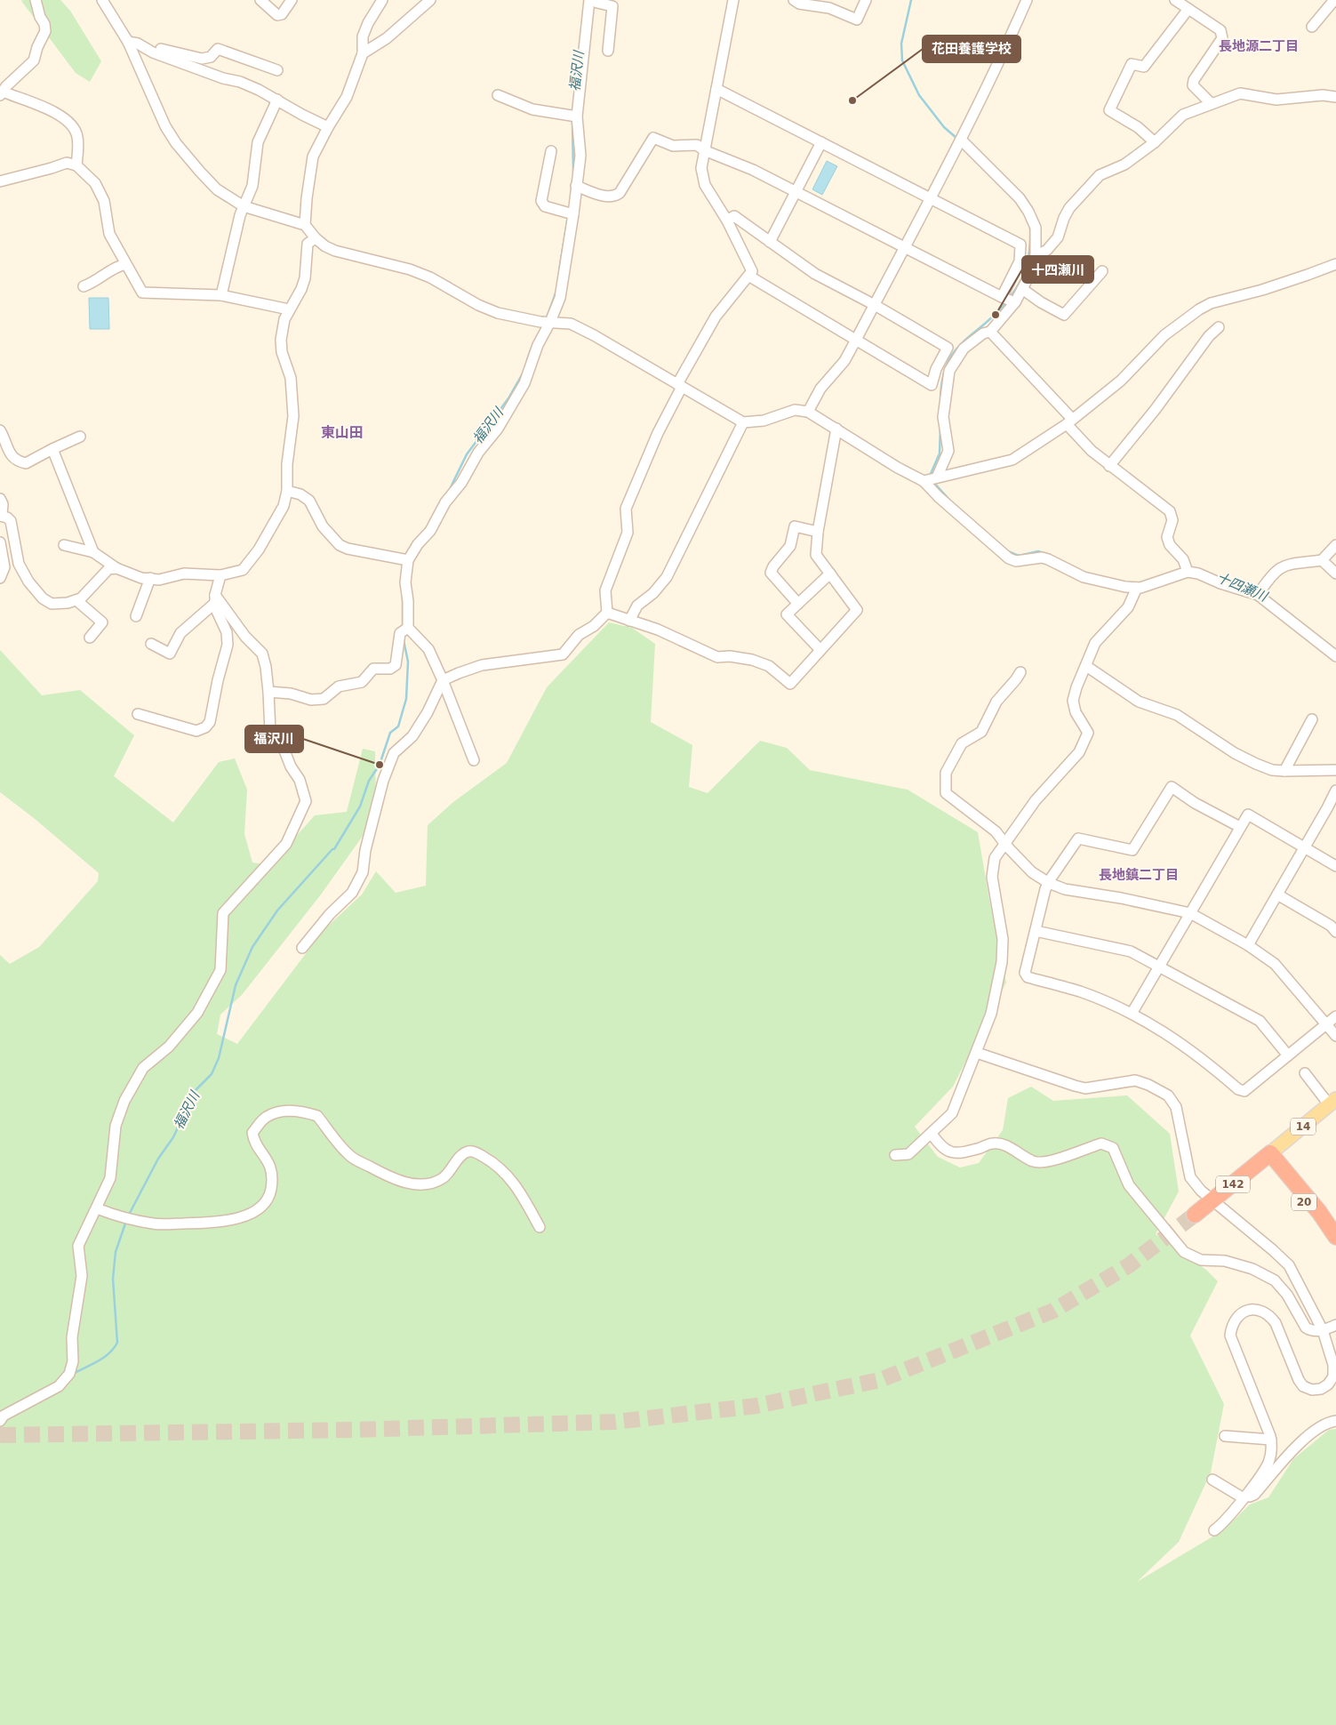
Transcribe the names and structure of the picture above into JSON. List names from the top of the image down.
{
  "streets": {
    "highway": ["142", "20"],
    "main road": ["14"]
  },
  "crossings": [
    ["14", "142"],
    ["14", "20"],
    ["142", "20"]
  ],
  "districts": ["長地源二丁目", "東山田", "長地鎮二丁目"],
  "water": ["福沢川", "十四瀬川"],
  "places": ["花田養護学校", "十四瀬川", "福沢川"]
}
